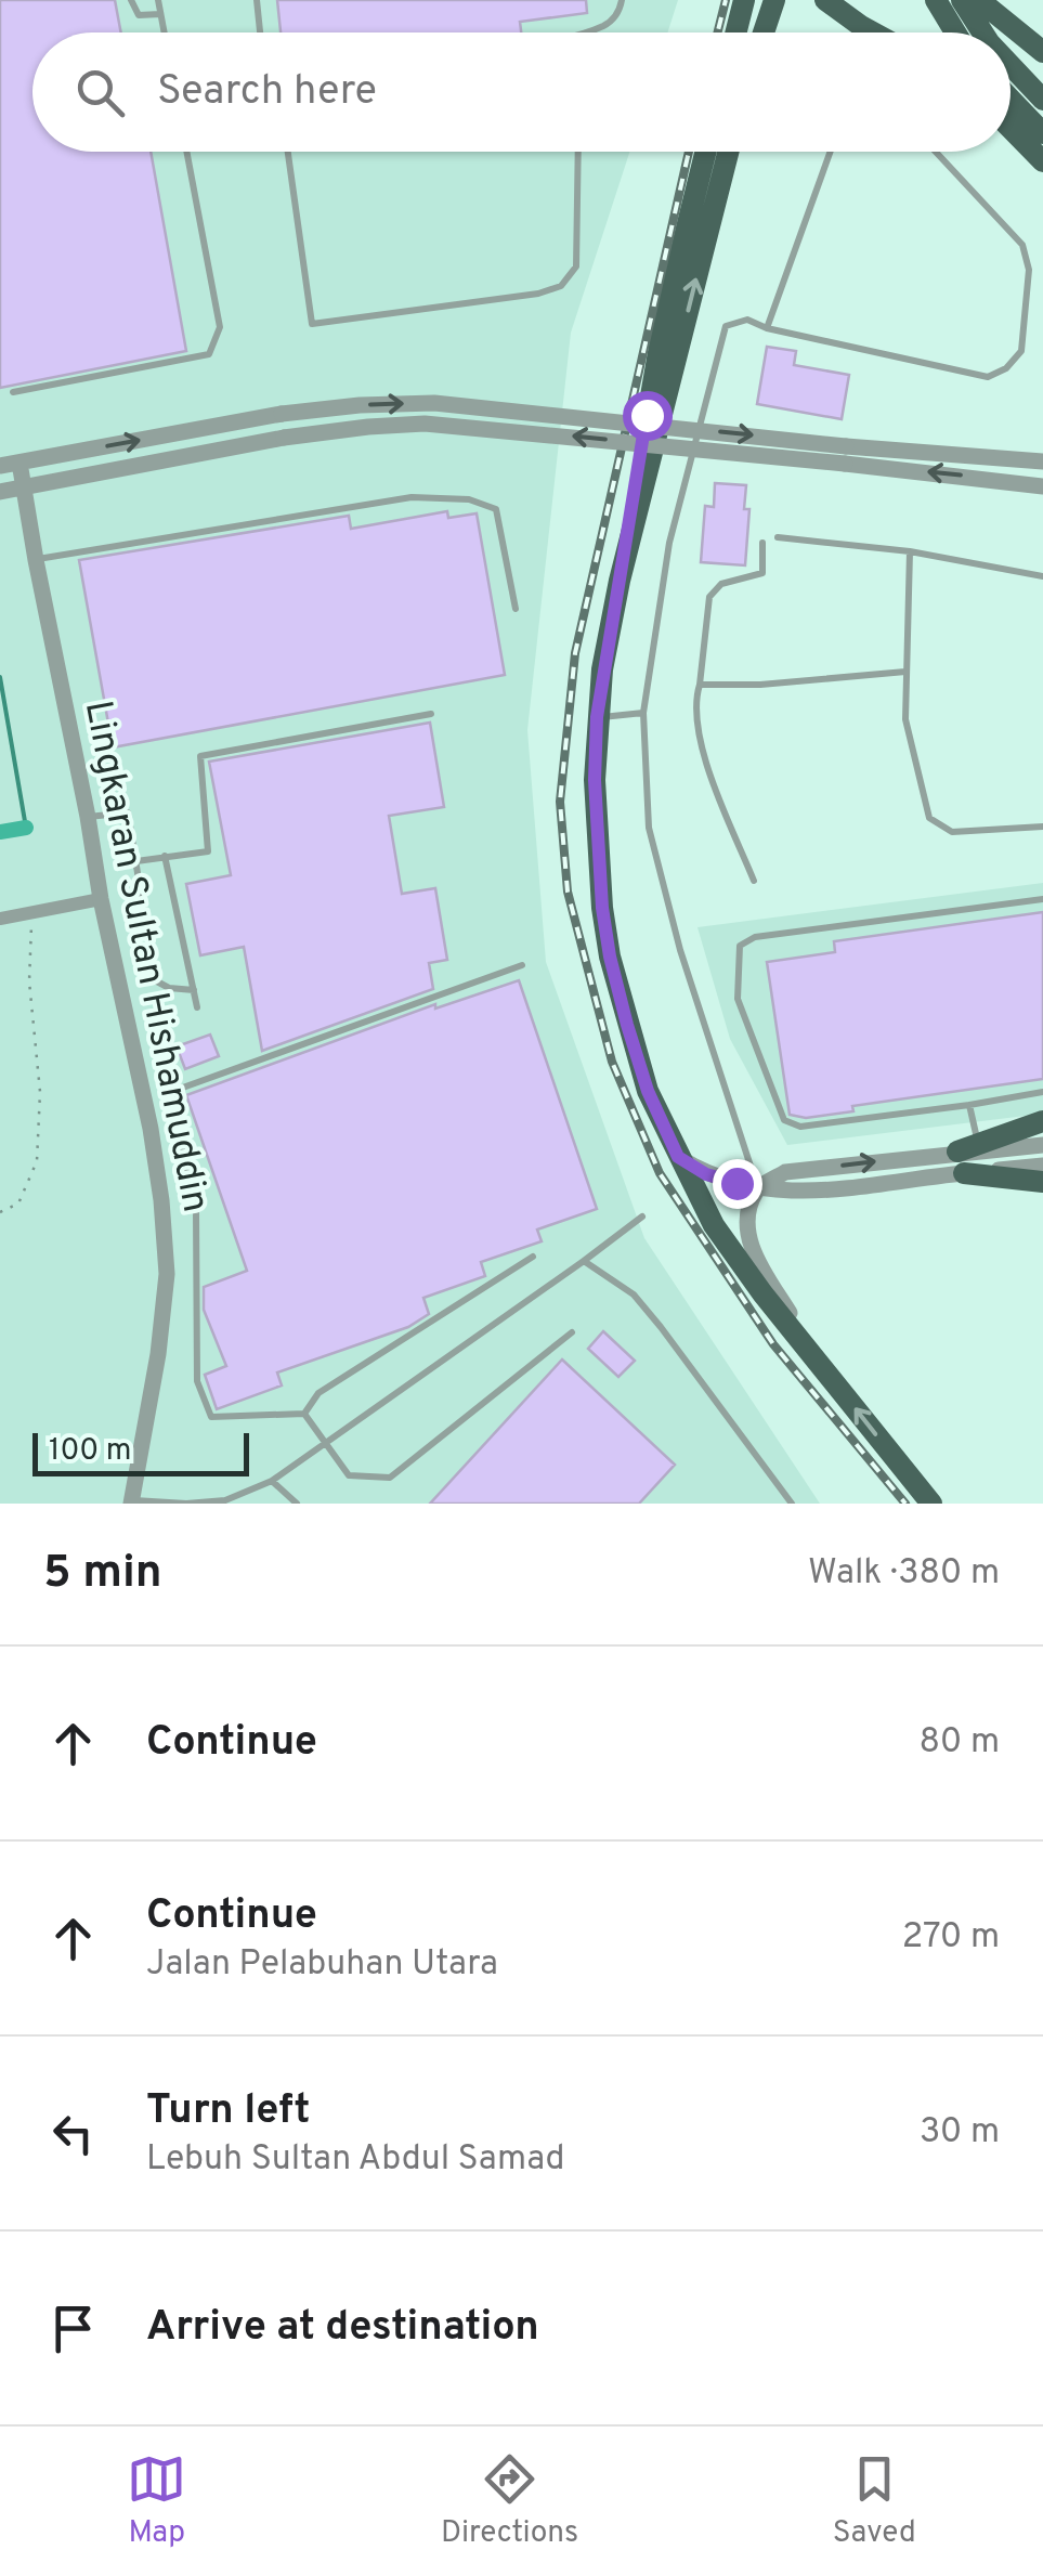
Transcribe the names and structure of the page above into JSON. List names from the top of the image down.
{
  "streets": {
    "street": ["Lingkaran Sultan Hishamuddin"]
  },
  "scale_bar": "100 m",
  "page": {
    "search": "Search here",
    "scale": "100 m",
    "heading": ["5 min", "Walk · 380 m"],
    "list": [
      ["Continue", "80 m"],
      ["Continue", "Jalan Pelabuhan Utara", "270 m"],
      ["Turn left", "Lebuh Sultan Abdul Samad", "30 m"],
      "Arrive at destination"
    ],
    "nav": ["Map", "Directions", "Saved"]
  }
}
